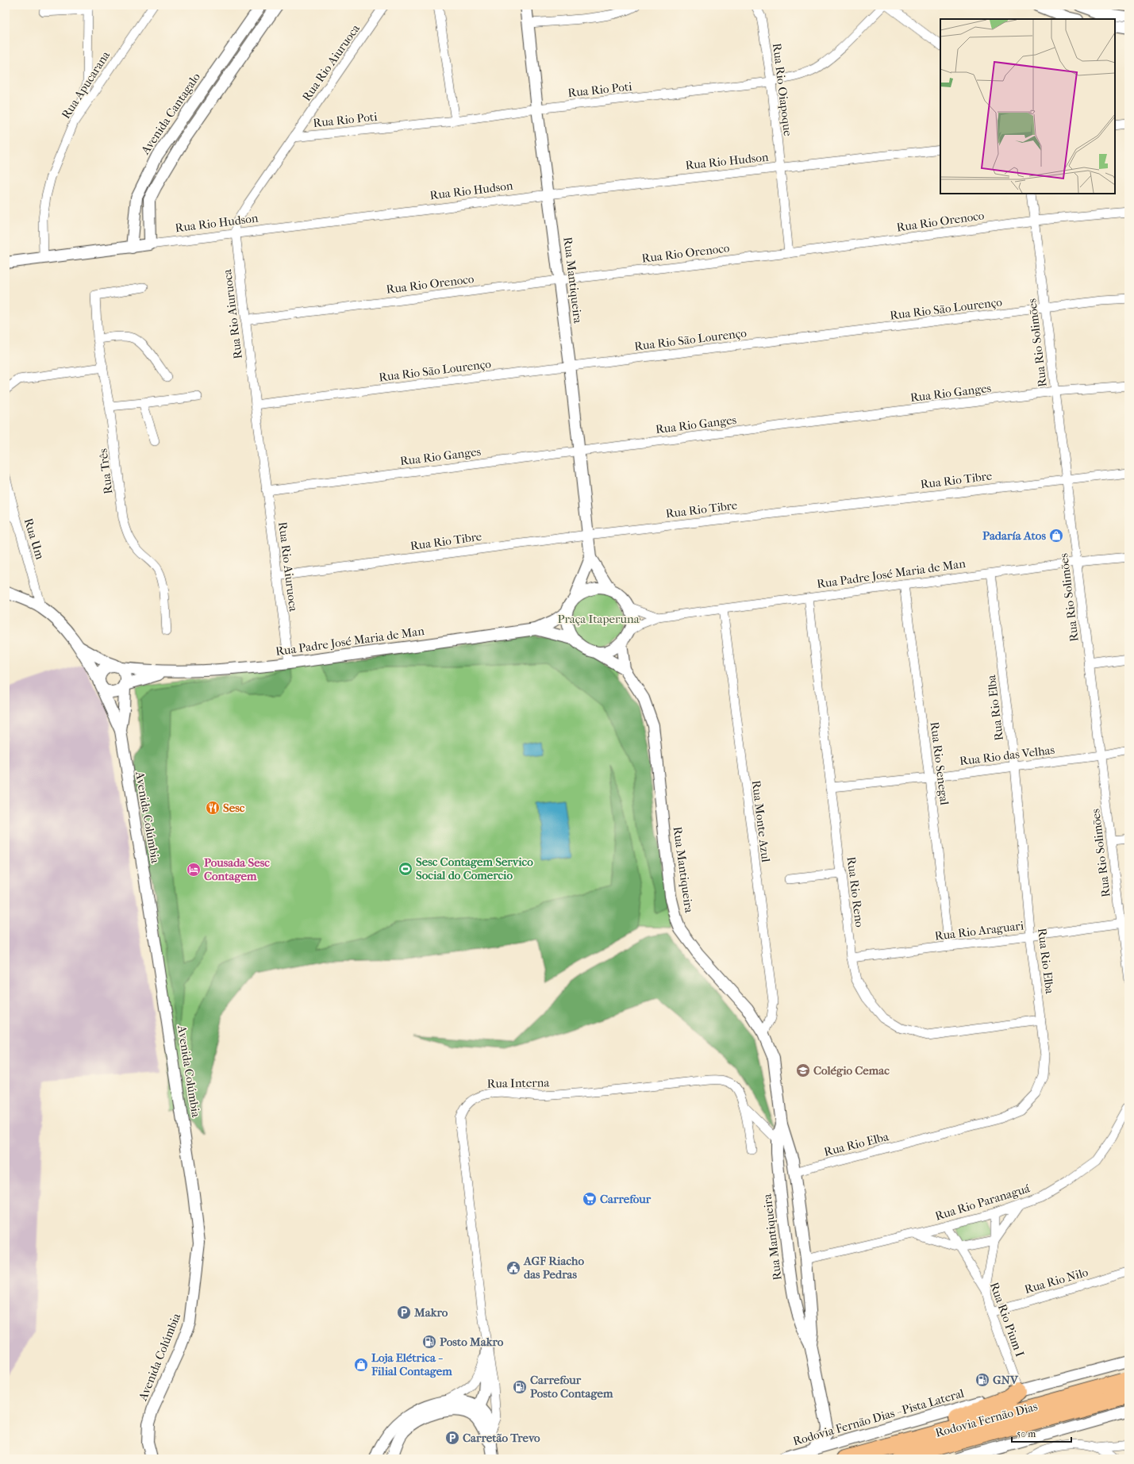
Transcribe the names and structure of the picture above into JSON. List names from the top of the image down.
{
  "streets": {
    "highway": ["Rodovia Fernão Dias"],
    "street": [
      "Rua Rio Aiuruoca",
      "Rua Apucarana",
      "Rua Rio Poti",
      "Rua Rio Oiapoque",
      "Avenida Cantagalo",
      "Rua Rio Hudson",
      "Rua Rio Orenoco",
      "Rua Mantiqueira",
      "Rua Rio São Lourenço",
      "Rua Rio Solimões",
      "Rua Rio Ganges",
      "Rua Três",
      "Rua Rio Tibre",
      "Rua Um",
      "Rua Padre José Maria de Man",
      "Rua Rio Elba",
      "Rua Rio das Velhas",
      "Rua Rio Senegal",
      "Avenida Colúmbia",
      "Rua Monte Azul",
      "Rua Rio Reno",
      "Rua Rio Araguari",
      "Rua Interna",
      "Rua Rio Paranaguá",
      "Rua Rio Nilo",
      "Rua Rio Pium I",
      "Rodovia Fernão Dias - Pista Lateral"
    ]
  },
  "crossings": [
    ["Rua Rio Aiuruoca", "Rua Rio Poti"],
    ["Rua Rio Aiuruoca", "Rua Rio Hudson"],
    ["Rua Rio Aiuruoca", "Rua Rio Orenoco"],
    ["Rua Rio Aiuruoca", "Rua Rio São Lourenço"],
    ["Rua Rio Aiuruoca", "Rua Rio Ganges"],
    ["Rua Rio Aiuruoca", "Rua Rio Tibre"],
    ["Rua Rio Aiuruoca", "Rua Padre José Maria de Man"],
    ["Rua Apucarana", "Rua Rio Hudson"],
    ["Rua Rio Poti", "Rua Rio Oiapoque"],
    ["Rua Rio Poti", "Rua Mantiqueira"],
    ["Rua Rio Oiapoque", "Rua Rio Hudson"],
    ["Rua Rio Oiapoque", "Rua Rio Orenoco"],
    ["Avenida Cantagalo", "Rua Rio Hudson"],
    ["Rua Rio Hudson", "Rua Mantiqueira"],
    ["Rua Rio Orenoco", "Rua Mantiqueira"],
    ["Rua Rio Orenoco", "Rua Rio Solimões"],
    ["Rua Mantiqueira", "Rua Rio São Lourenço"],
    ["Rua Mantiqueira", "Rua Rio Ganges"],
    ["Rua Mantiqueira", "Rua Rio Tibre"],
    ["Rua Mantiqueira", "Rua Padre José Maria de Man"],
    ["Rua Mantiqueira", "Rua Rio Elba"],
    ["Rua Mantiqueira", "Rua Monte Azul"],
    ["Rua Mantiqueira", "Rua Interna"],
    ["Rua Mantiqueira", "Rua Rio Paranaguá"],
    ["Rua Mantiqueira", "Rodovia Fernão Dias - Pista Lateral"],
    ["Rua Rio São Lourenço", "Rua Rio Solimões"],
    ["Rua Rio Solimões", "Rua Rio Ganges"],
    ["Rua Rio Solimões", "Rua Rio Tibre"],
    ["Rua Rio Solimões", "Rua Padre José Maria de Man"],
    ["Rua Rio Solimões", "Rua Rio das Velhas"],
    ["Rua Rio Solimões", "Rua Rio Araguari"],
    ["Rua Padre José Maria de Man", "Rua Rio Elba"],
    ["Rua Padre José Maria de Man", "Rua Rio Senegal"],
    ["Rua Padre José Maria de Man", "Avenida Colúmbia"],
    ["Rua Padre José Maria de Man", "Rua Monte Azul"],
    ["Rua Padre José Maria de Man", "Rua Rio Reno"],
    ["Rua Rio Elba", "Rua Rio das Velhas"],
    ["Rua Rio Elba", "Rua Rio Reno"],
    ["Rua Rio Elba", "Rua Rio Araguari"],
    ["Rua Rio das Velhas", "Rua Rio Senegal"],
    ["Rua Rio das Velhas", "Rua Rio Reno"],
    ["Rua Rio Senegal", "Rua Rio Araguari"],
    ["Rua Rio Reno", "Rua Rio Araguari"],
    ["Rua Rio Paranaguá", "Rua Rio Pium I"],
    ["Rua Rio Nilo", "Rua Rio Pium I"],
    ["Rua Rio Pium I", "Rodovia Fernão Dias - Pista Lateral"]
  ],
  "parks": ["Praça Itaperuna"],
  "places": {
    "shop": ["Padaría Atos", "Loja Elétrica - Filial Contagem"],
    "restaurant": ["Sesc"],
    "sports": ["Sesc Contagem Servico Social do Comercio"],
    "hotel": ["Pousada Sesc Contagem"],
    "school or university": ["Colégio Cemac"],
    "supermarket": ["Carrefour"],
    "public building": ["AGF Riacho das Pedras"],
    "parking": ["Makro", "Carretão Trevo"],
    "fuel station": ["Posto Makro", "GNV", "Carrefour Posto Contagem"]
  },
  "scale_bar": "50 m"
}
